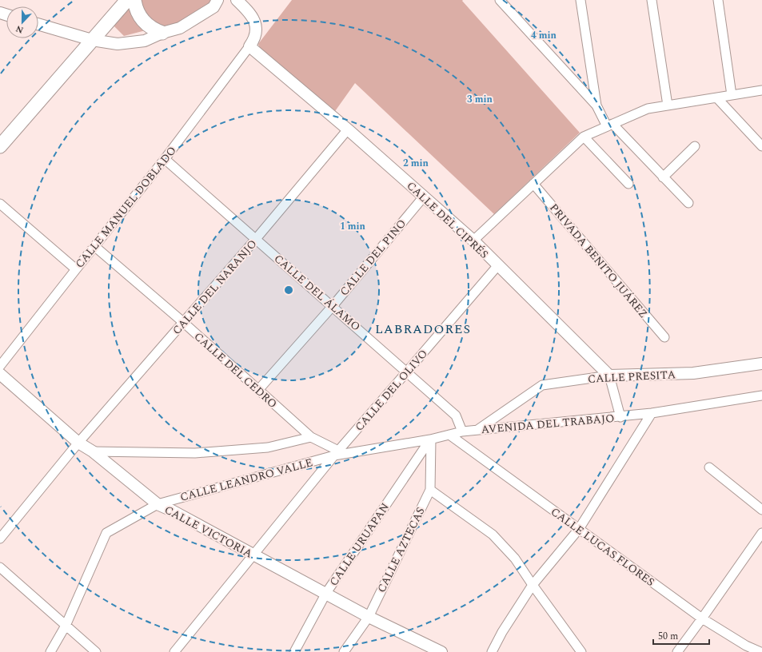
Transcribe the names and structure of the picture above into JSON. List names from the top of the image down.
{
  "streets": {
    "street": [
      "CALLE MANUEL DOBLADO",
      "CALLE DEL CIPRÉS",
      "CALLE DEL PINO",
      "PRIVADA BENITO JUÁREZ",
      "CALLE DEL NARANJO",
      "CALLE DEL ÁLAMO",
      "CALLE DEL CEDRO",
      "CALLE PRESITA",
      "CALLE DEL OLIVO",
      "AVENIDA DEL TRABAJO",
      "CALLE LEANDRO VALLE",
      "CALLE VICTORIA",
      "CALLE URUAPAN",
      "CALLE LUCAS FLORES",
      "CALLE AZTECAS"
    ]
  },
  "crossings": [
    ["CALLE MANUEL DOBLADO", "CALLE DEL CIPRÉS"],
    ["CALLE MANUEL DOBLADO", "CALLE DEL ÁLAMO"],
    ["CALLE MANUEL DOBLADO", "CALLE DEL CEDRO"],
    ["CALLE DEL CIPRÉS", "CALLE DEL PINO"],
    ["CALLE DEL CIPRÉS", "CALLE DEL NARANJO"],
    ["CALLE DEL CIPRÉS", "CALLE PRESITA"],
    ["CALLE DEL CIPRÉS", "CALLE DEL OLIVO"],
    ["CALLE DEL PINO", "CALLE DEL ÁLAMO"],
    ["CALLE DEL PINO", "CALLE DEL CEDRO"],
    ["CALLE DEL NARANJO", "CALLE DEL ÁLAMO"],
    ["CALLE DEL NARANJO", "CALLE DEL CEDRO"],
    ["CALLE DEL NARANJO", "CALLE VICTORIA"],
    ["CALLE DEL ÁLAMO", "CALLE DEL OLIVO"],
    ["CALLE DEL ÁLAMO", "AVENIDA DEL TRABAJO"],
    ["CALLE DEL CEDRO", "CALLE DEL OLIVO"],
    ["CALLE DEL CEDRO", "AVENIDA DEL TRABAJO"],
    ["CALLE DEL CEDRO", "CALLE LEANDRO VALLE"],
    ["CALLE PRESITA", "AVENIDA DEL TRABAJO"],
    ["CALLE DEL OLIVO", "AVENIDA DEL TRABAJO"],
    ["CALLE DEL OLIVO", "CALLE LEANDRO VALLE"],
    ["CALLE DEL OLIVO", "CALLE VICTORIA"],
    ["AVENIDA DEL TRABAJO", "CALLE LEANDRO VALLE"],
    ["AVENIDA DEL TRABAJO", "CALLE URUAPAN"],
    ["AVENIDA DEL TRABAJO", "CALLE LUCAS FLORES"],
    ["AVENIDA DEL TRABAJO", "CALLE AZTECAS"],
    ["CALLE LEANDRO VALLE", "CALLE VICTORIA"],
    ["CALLE VICTORIA", "CALLE URUAPAN"],
    ["CALLE VICTORIA", "CALLE AZTECAS"],
    ["CALLE URUAPAN", "CALLE AZTECAS"]
  ],
  "districts": ["LABRADORES"],
  "scale_bar": "50 m",
  "north": "bottom",
  "rings": [
    "4 min",
    "3 min",
    "2 min",
    "1 min"
  ]
}
